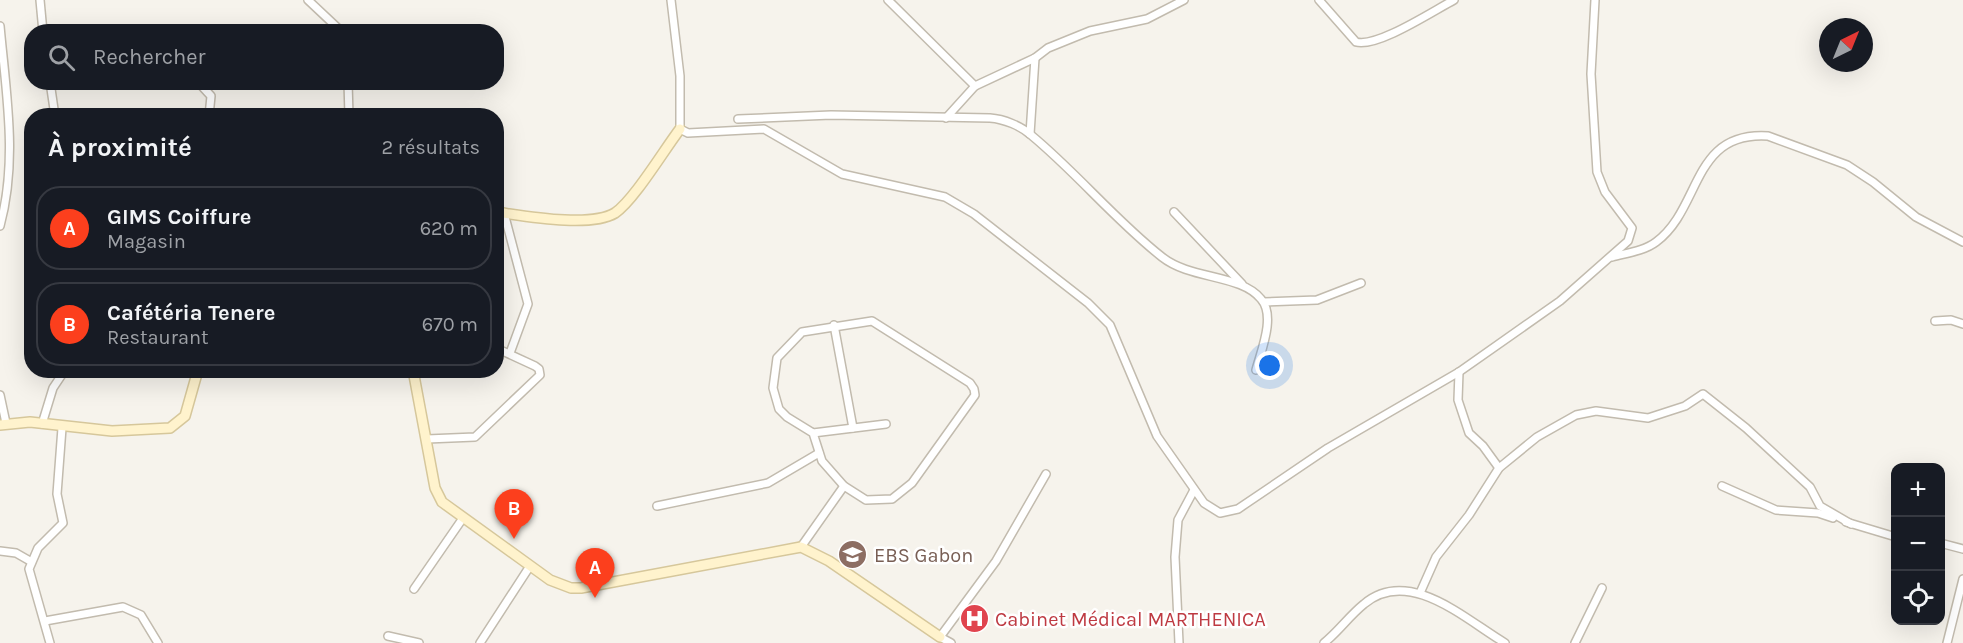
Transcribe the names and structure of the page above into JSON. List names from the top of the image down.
{
  "places": {
    "school or university": ["EBS Gabon"],
    "hospital": ["Cabinet Médical MARTHENICA"]
  },
  "north": "top right",
  "page": {
    "search": "Rechercher",
    "heading": ["À proximité", "2 résultats"],
    "list": [
      {
        "mark": "A",
        "name": "GIMS Coiffure",
        "note": "Magasin",
        "value": "620 m"
      },
      {
        "mark": "B",
        "name": "Cafétéria Tenere",
        "note": "Restaurant",
        "value": "670 m"
      }
    ],
    "map_buttons": ["+", "−"],
    "pins": ["B", "A"]
  }
}
